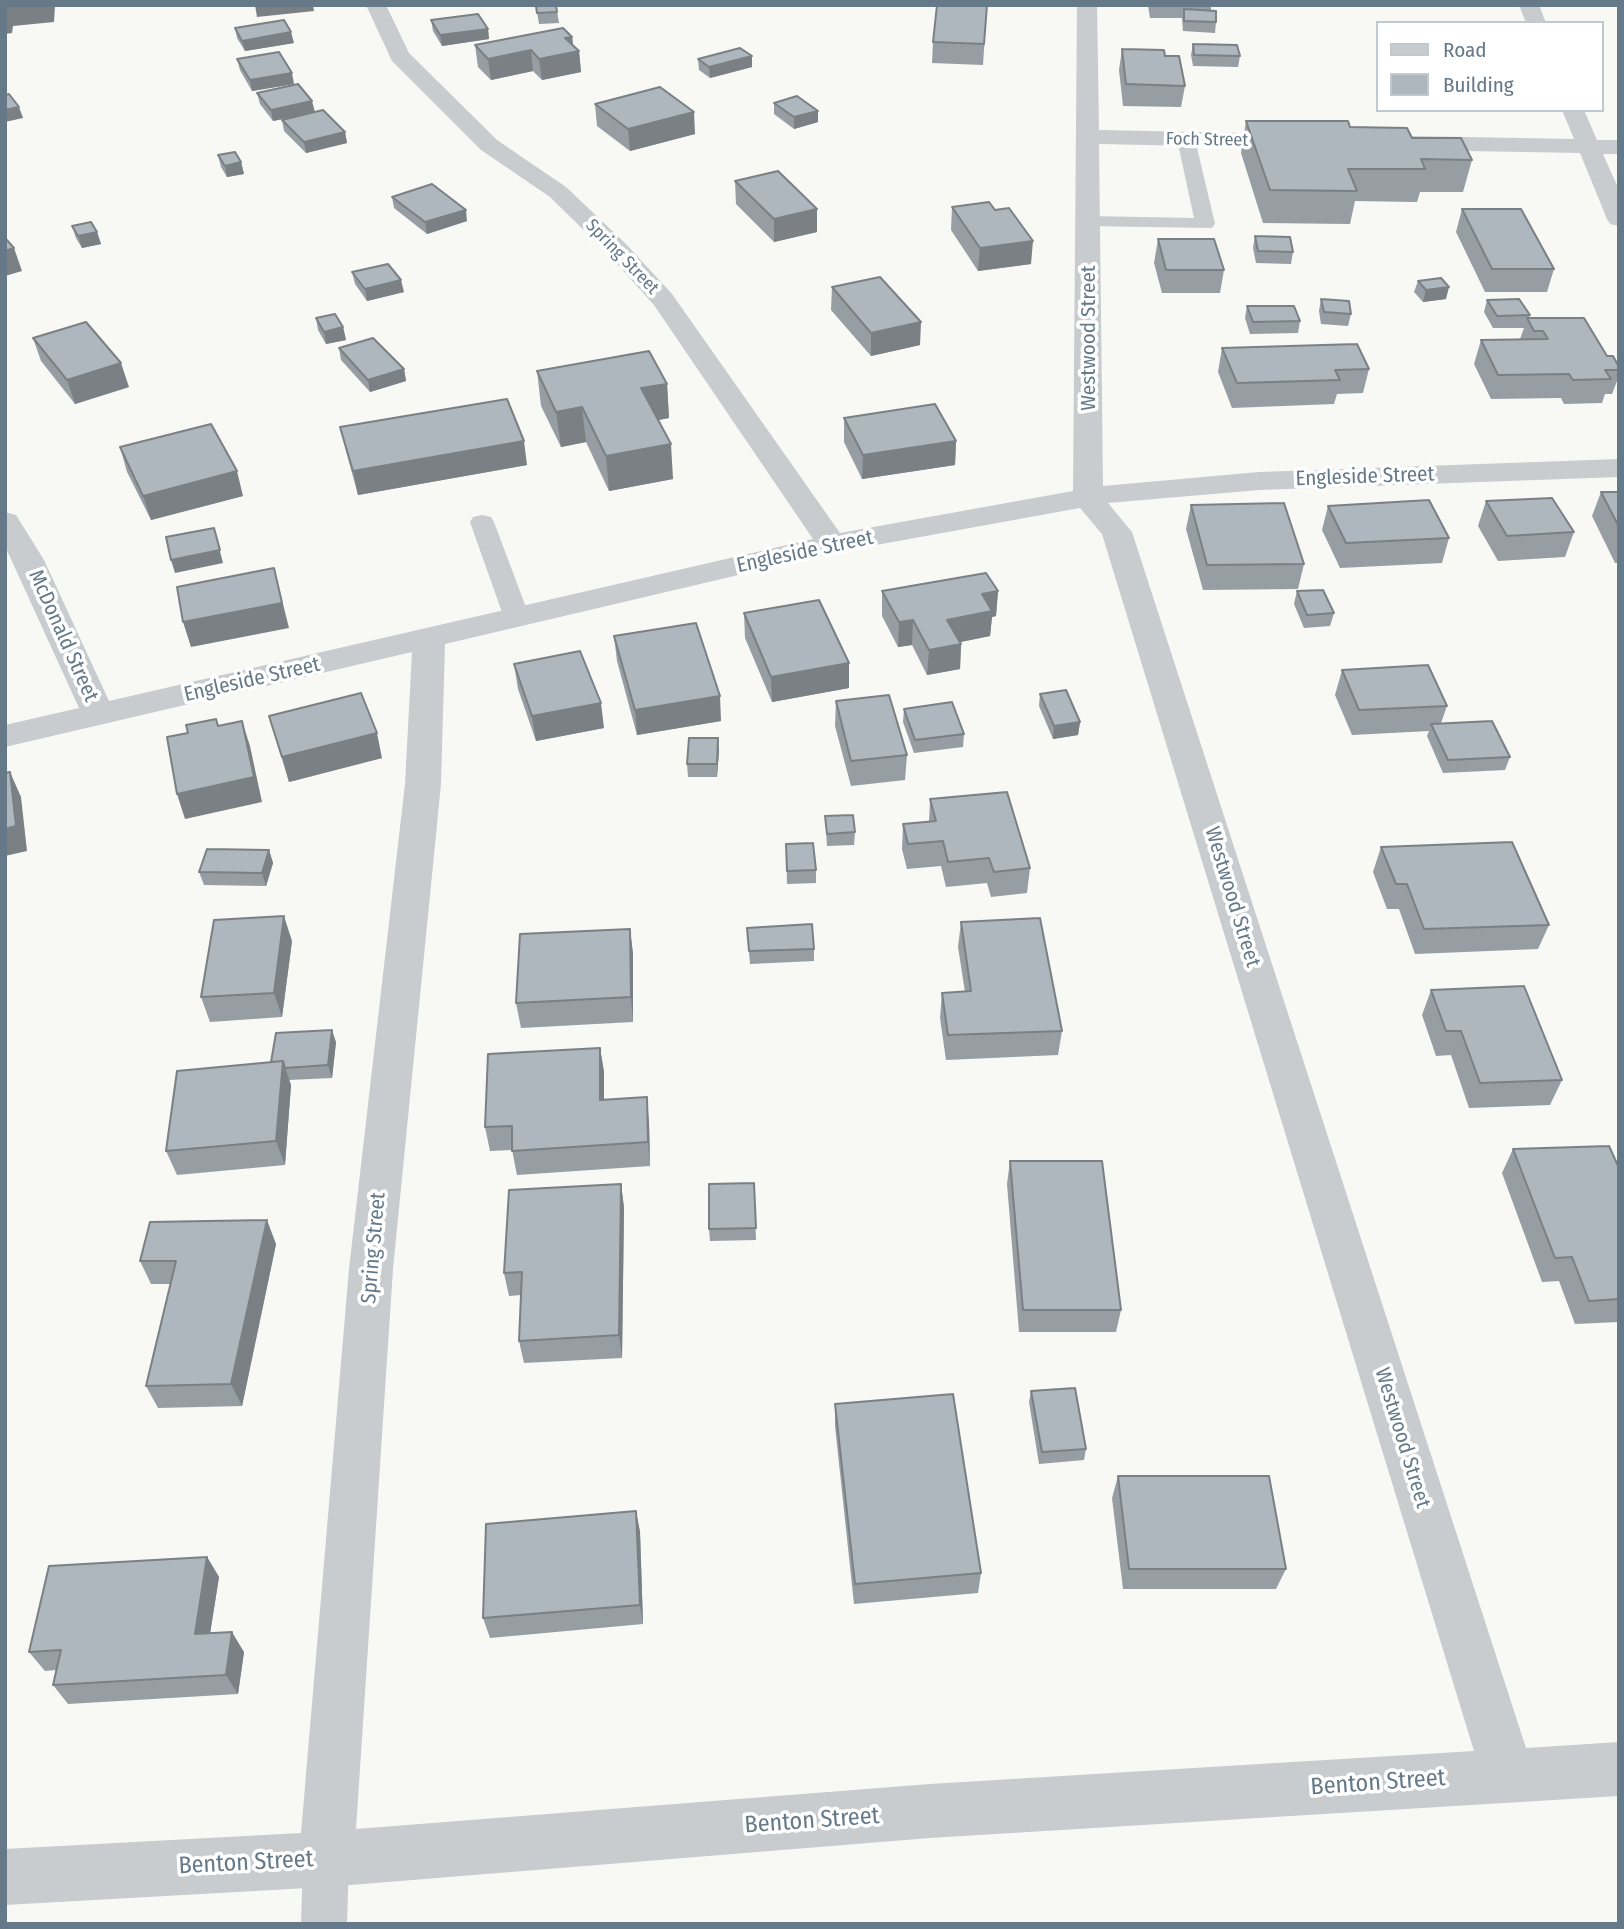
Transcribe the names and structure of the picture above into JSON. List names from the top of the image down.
{
  "streets": {
    "street": [
      "Foch Street",
      "Spring Street",
      "Westwood Street",
      "Engleside Street",
      "McDonald Street",
      "Benton Street"
    ]
  },
  "crossings": [
    ["Foch Street", "Westwood Street"],
    ["Spring Street", "Engleside Street"],
    ["Spring Street", "Benton Street"],
    ["Westwood Street", "Engleside Street"],
    ["Westwood Street", "Benton Street"],
    ["Engleside Street", "McDonald Street"]
  ],
  "legend": ["Road", "Building"]
}
